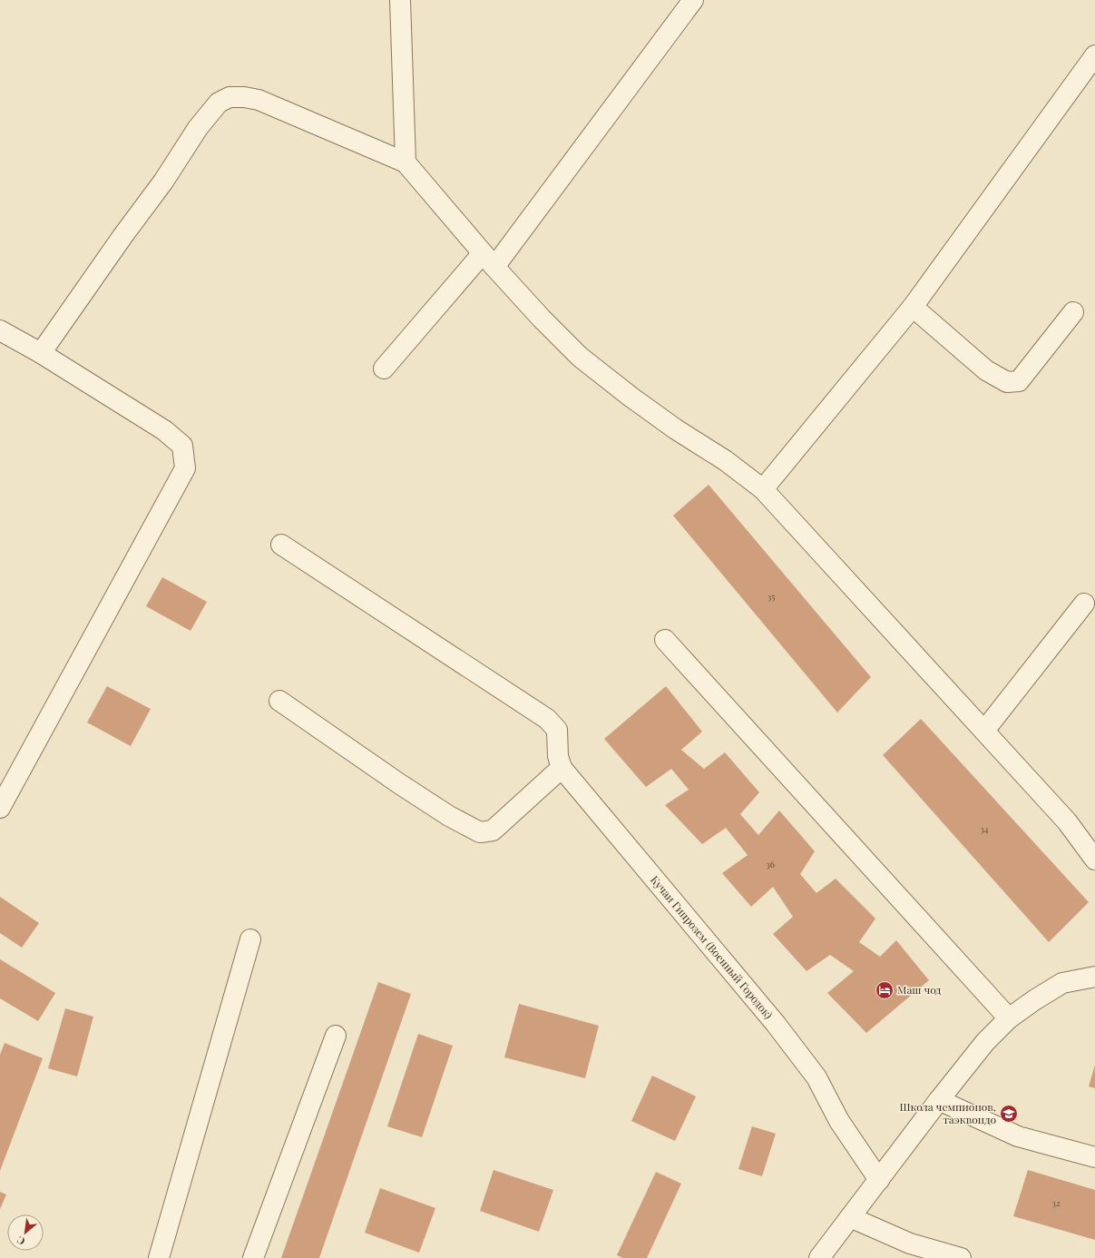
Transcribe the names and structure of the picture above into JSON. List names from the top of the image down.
{
  "streets": {
    "street": ["Кучаи Гипрозем (Военный Городок)"]
  },
  "places": {
    "hotel": ["Маш чод"],
    "school or university": ["Школа чемпионов, таэквондо"]
  },
  "house_numbers": [
    "35",
    "34",
    "36",
    "32"
  ],
  "north": "bottom left"
}
